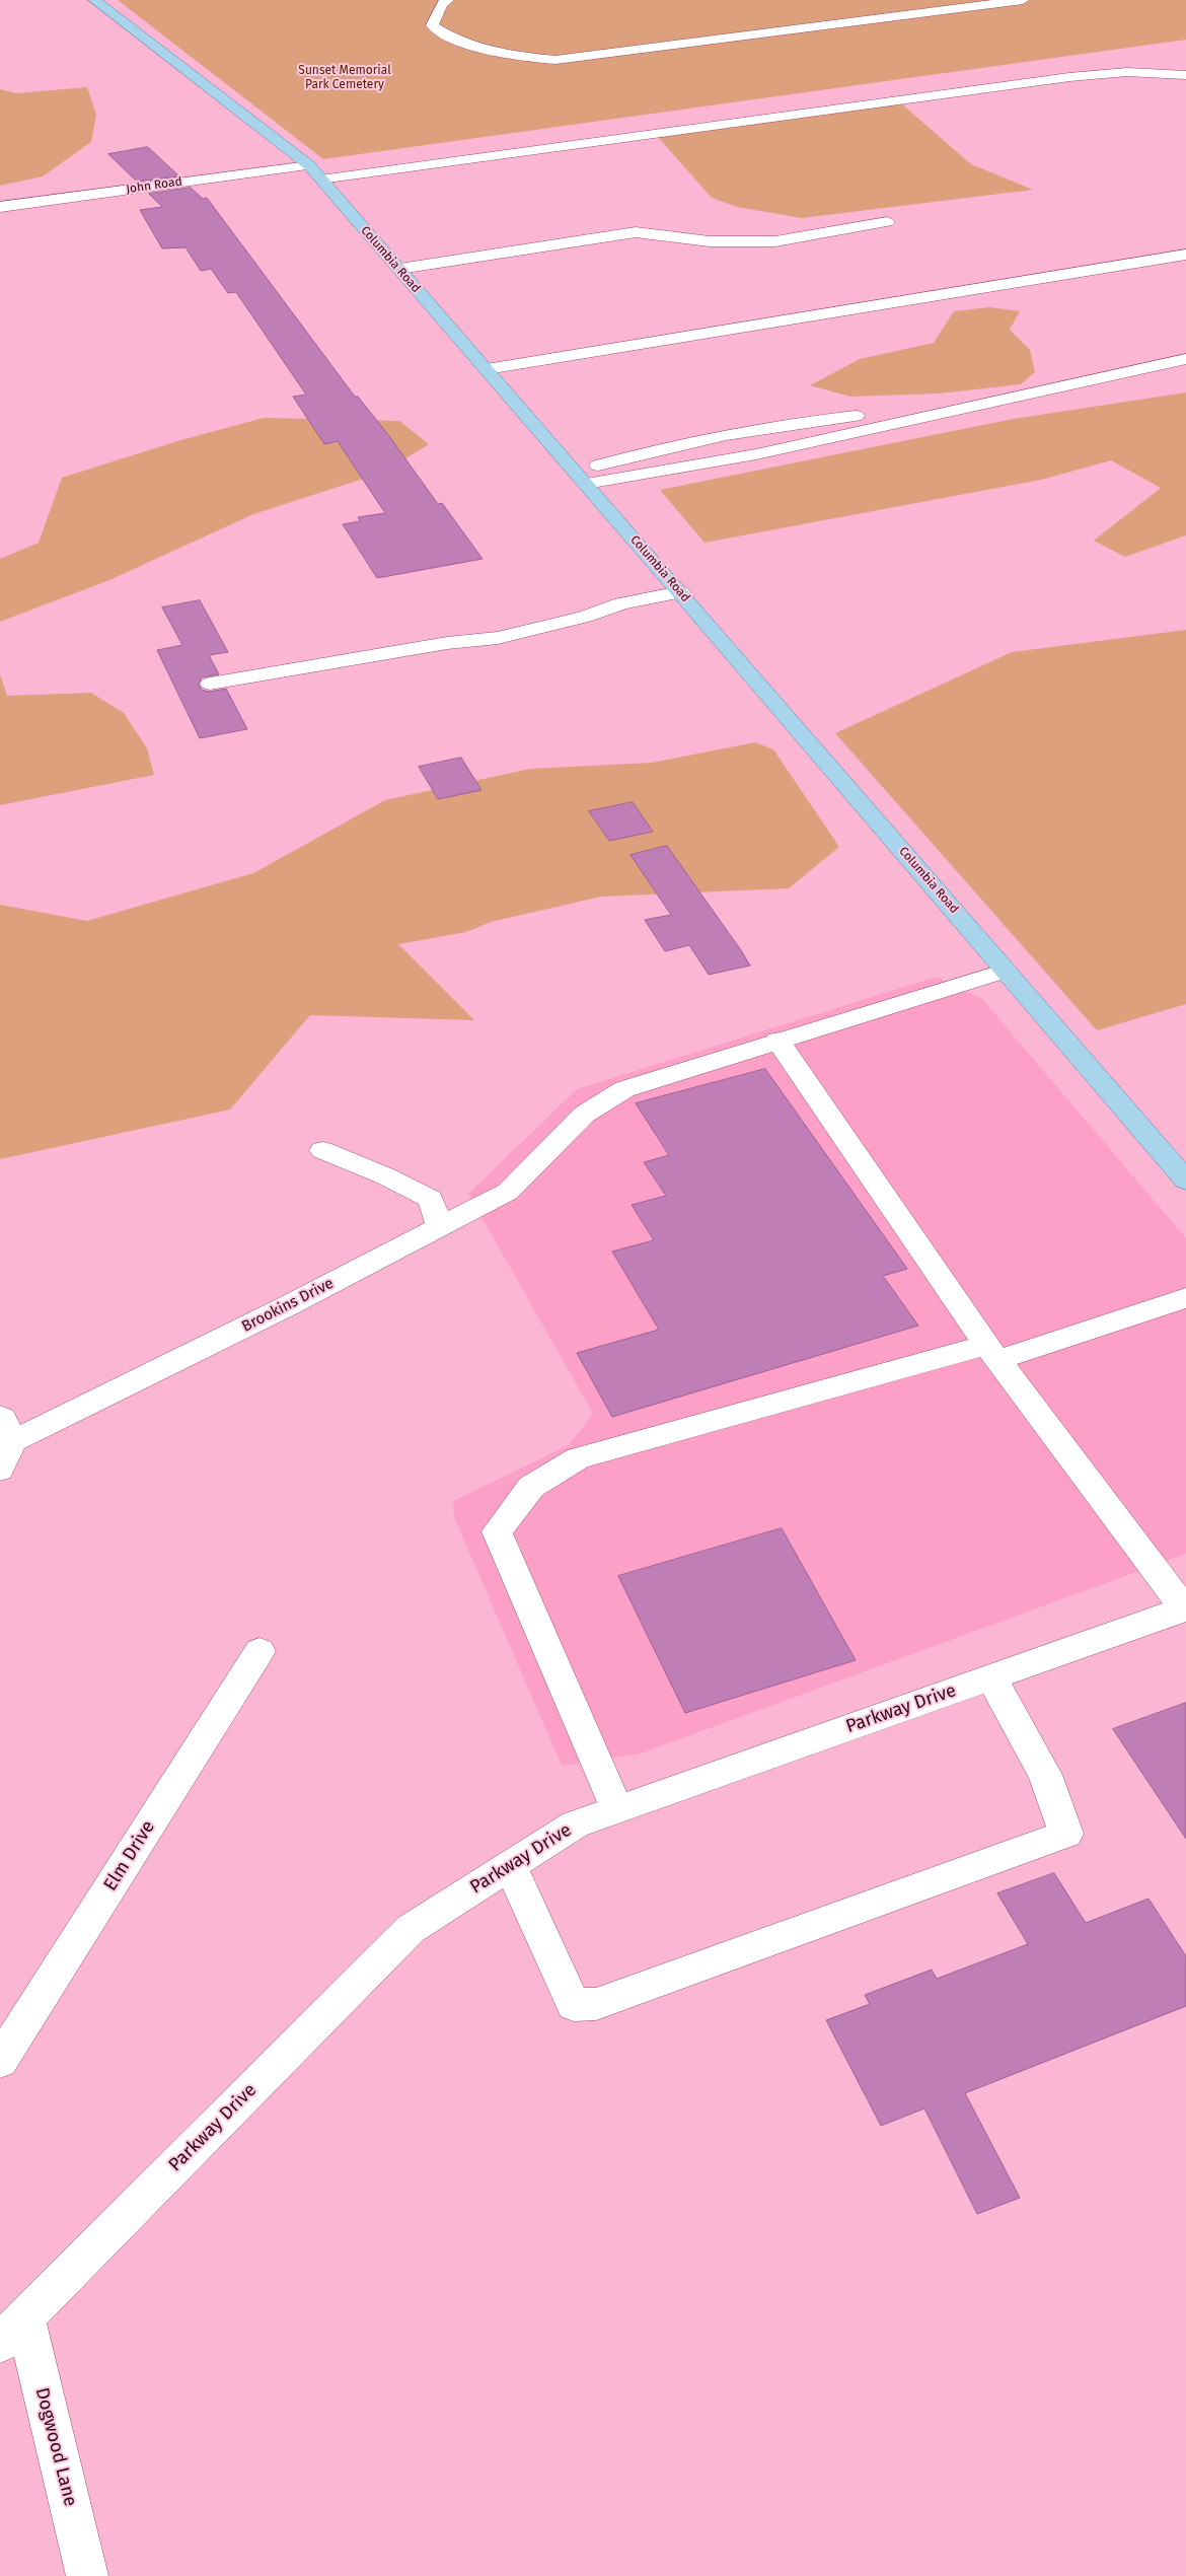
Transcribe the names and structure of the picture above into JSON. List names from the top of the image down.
{
  "streets": {
    "main road": ["Columbia Road"],
    "street": [
      "John Road",
      "Brookins Drive",
      "Parkway Drive",
      "Elm Drive",
      "Dogwood Lane"
    ]
  },
  "crossings": [
    ["John Road", "Columbia Road"],
    ["Columbia Road", "Brookins Drive"],
    ["Parkway Drive", "Dogwood Lane"]
  ],
  "parks": ["Sunset Memorial Park Cemetery"]
}
